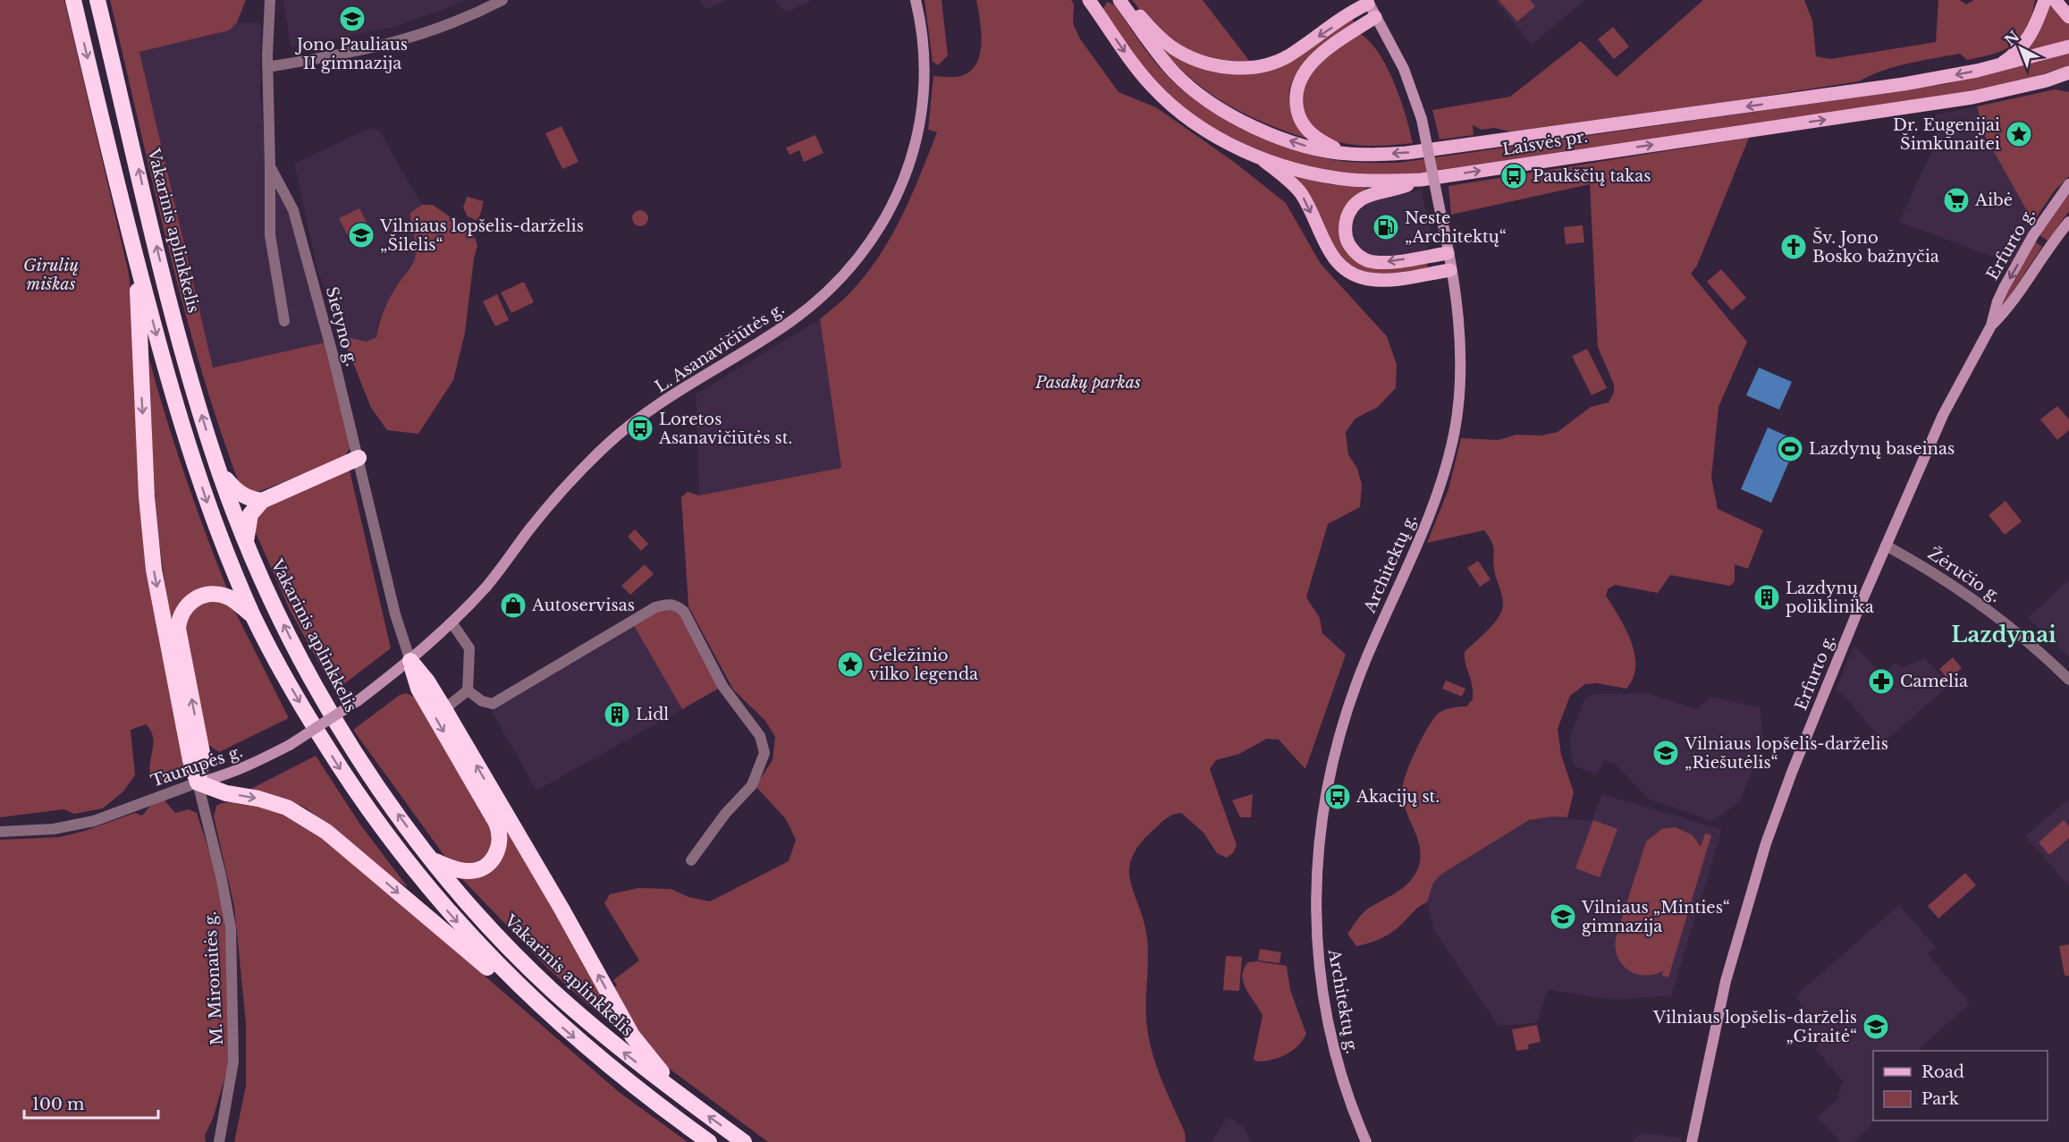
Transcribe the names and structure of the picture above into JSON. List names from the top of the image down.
{
  "streets": {
    "highway": ["Vakarinis aplinkkelis"],
    "main road": ["Laisvės pr."],
    "street": [
      "Erfurto g.",
      "Sietyno g.",
      "L. Asanavičiūtės g.",
      "Architektų g.",
      "Žėručio g.",
      "Taurupės g.",
      "M. Mironaitės g."
    ]
  },
  "crossings": [
    ["Erfurto g.", "Žėručio g."],
    ["Sietyno g.", "L. Asanavičiūtės g."],
    ["Sietyno g.", "Taurupės g."],
    ["L. Asanavičiūtės g.", "Taurupės g."],
    ["Taurupės g.", "M. Mironaitės g."]
  ],
  "districts": ["Lazdynai"],
  "parks": ["Girulių miškas", "Pasakų parkas"],
  "places": {
    "school or university": [
      "Jono Pauliaus II gimnazija",
      "Vilniaus lopšelis-darželis „Šilelis“",
      "Vilniaus lopšelis-darželis „Riešutėlis“",
      "Vilniaus „Minties“ gimnazija",
      "Vilniaus lopšelis-darželis „Giraitė“"
    ],
    "place": ["Dr. Eugenijai Šimkūnaitei", "Geležinio vilko legenda"],
    "bus stop": ["Paukščių takas", "Loretos Asanavičiūtės st.", "Akacijų st."],
    "supermarket": ["Aibė"],
    "fuel station": ["Neste „Architektų“"],
    "church": ["Šv. Jono Bosko bažnyčia"],
    "sports": ["Lazdynų baseinas"],
    "building": ["Lazdynų poliklinika", "Lidl"],
    "shop": ["Autoservisas"],
    "pharmacy": ["Camelia"]
  },
  "legend": ["Road", "Park"],
  "scale_bar": "100 m",
  "north": "top left"
}
